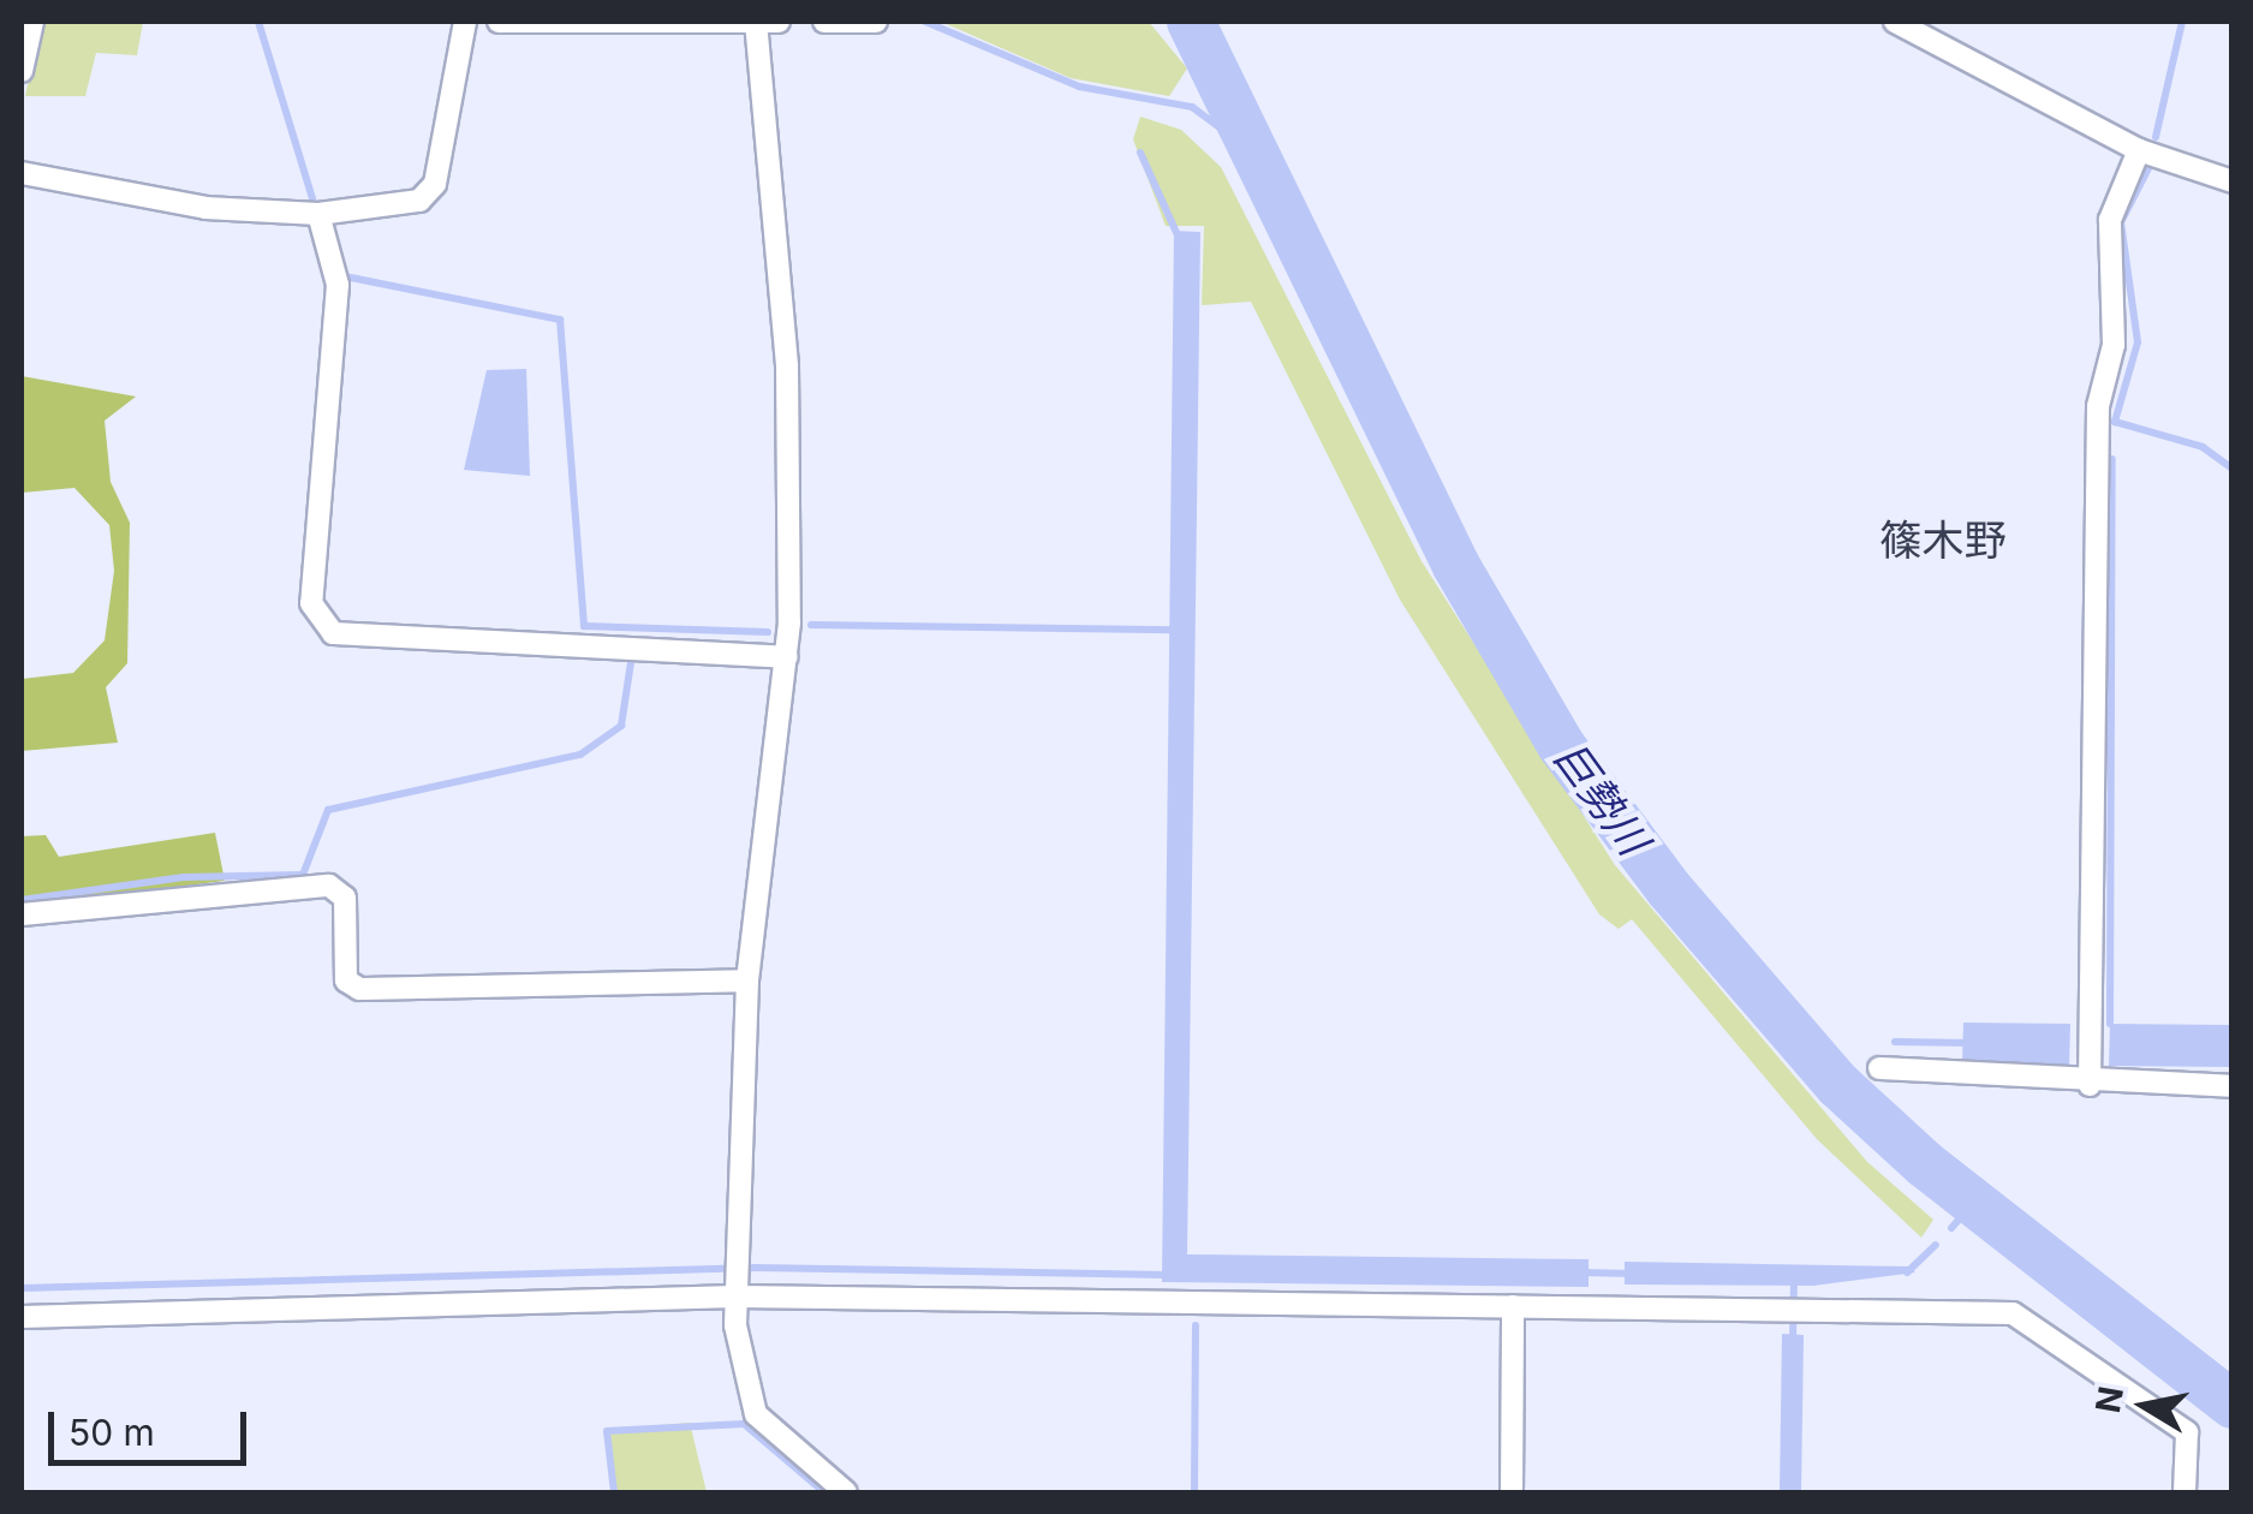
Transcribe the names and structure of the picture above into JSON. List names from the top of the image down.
{
  "districts": ["篠木野"],
  "water": ["巨勢川"],
  "scale_bar": "50 m",
  "north": "left"
}
